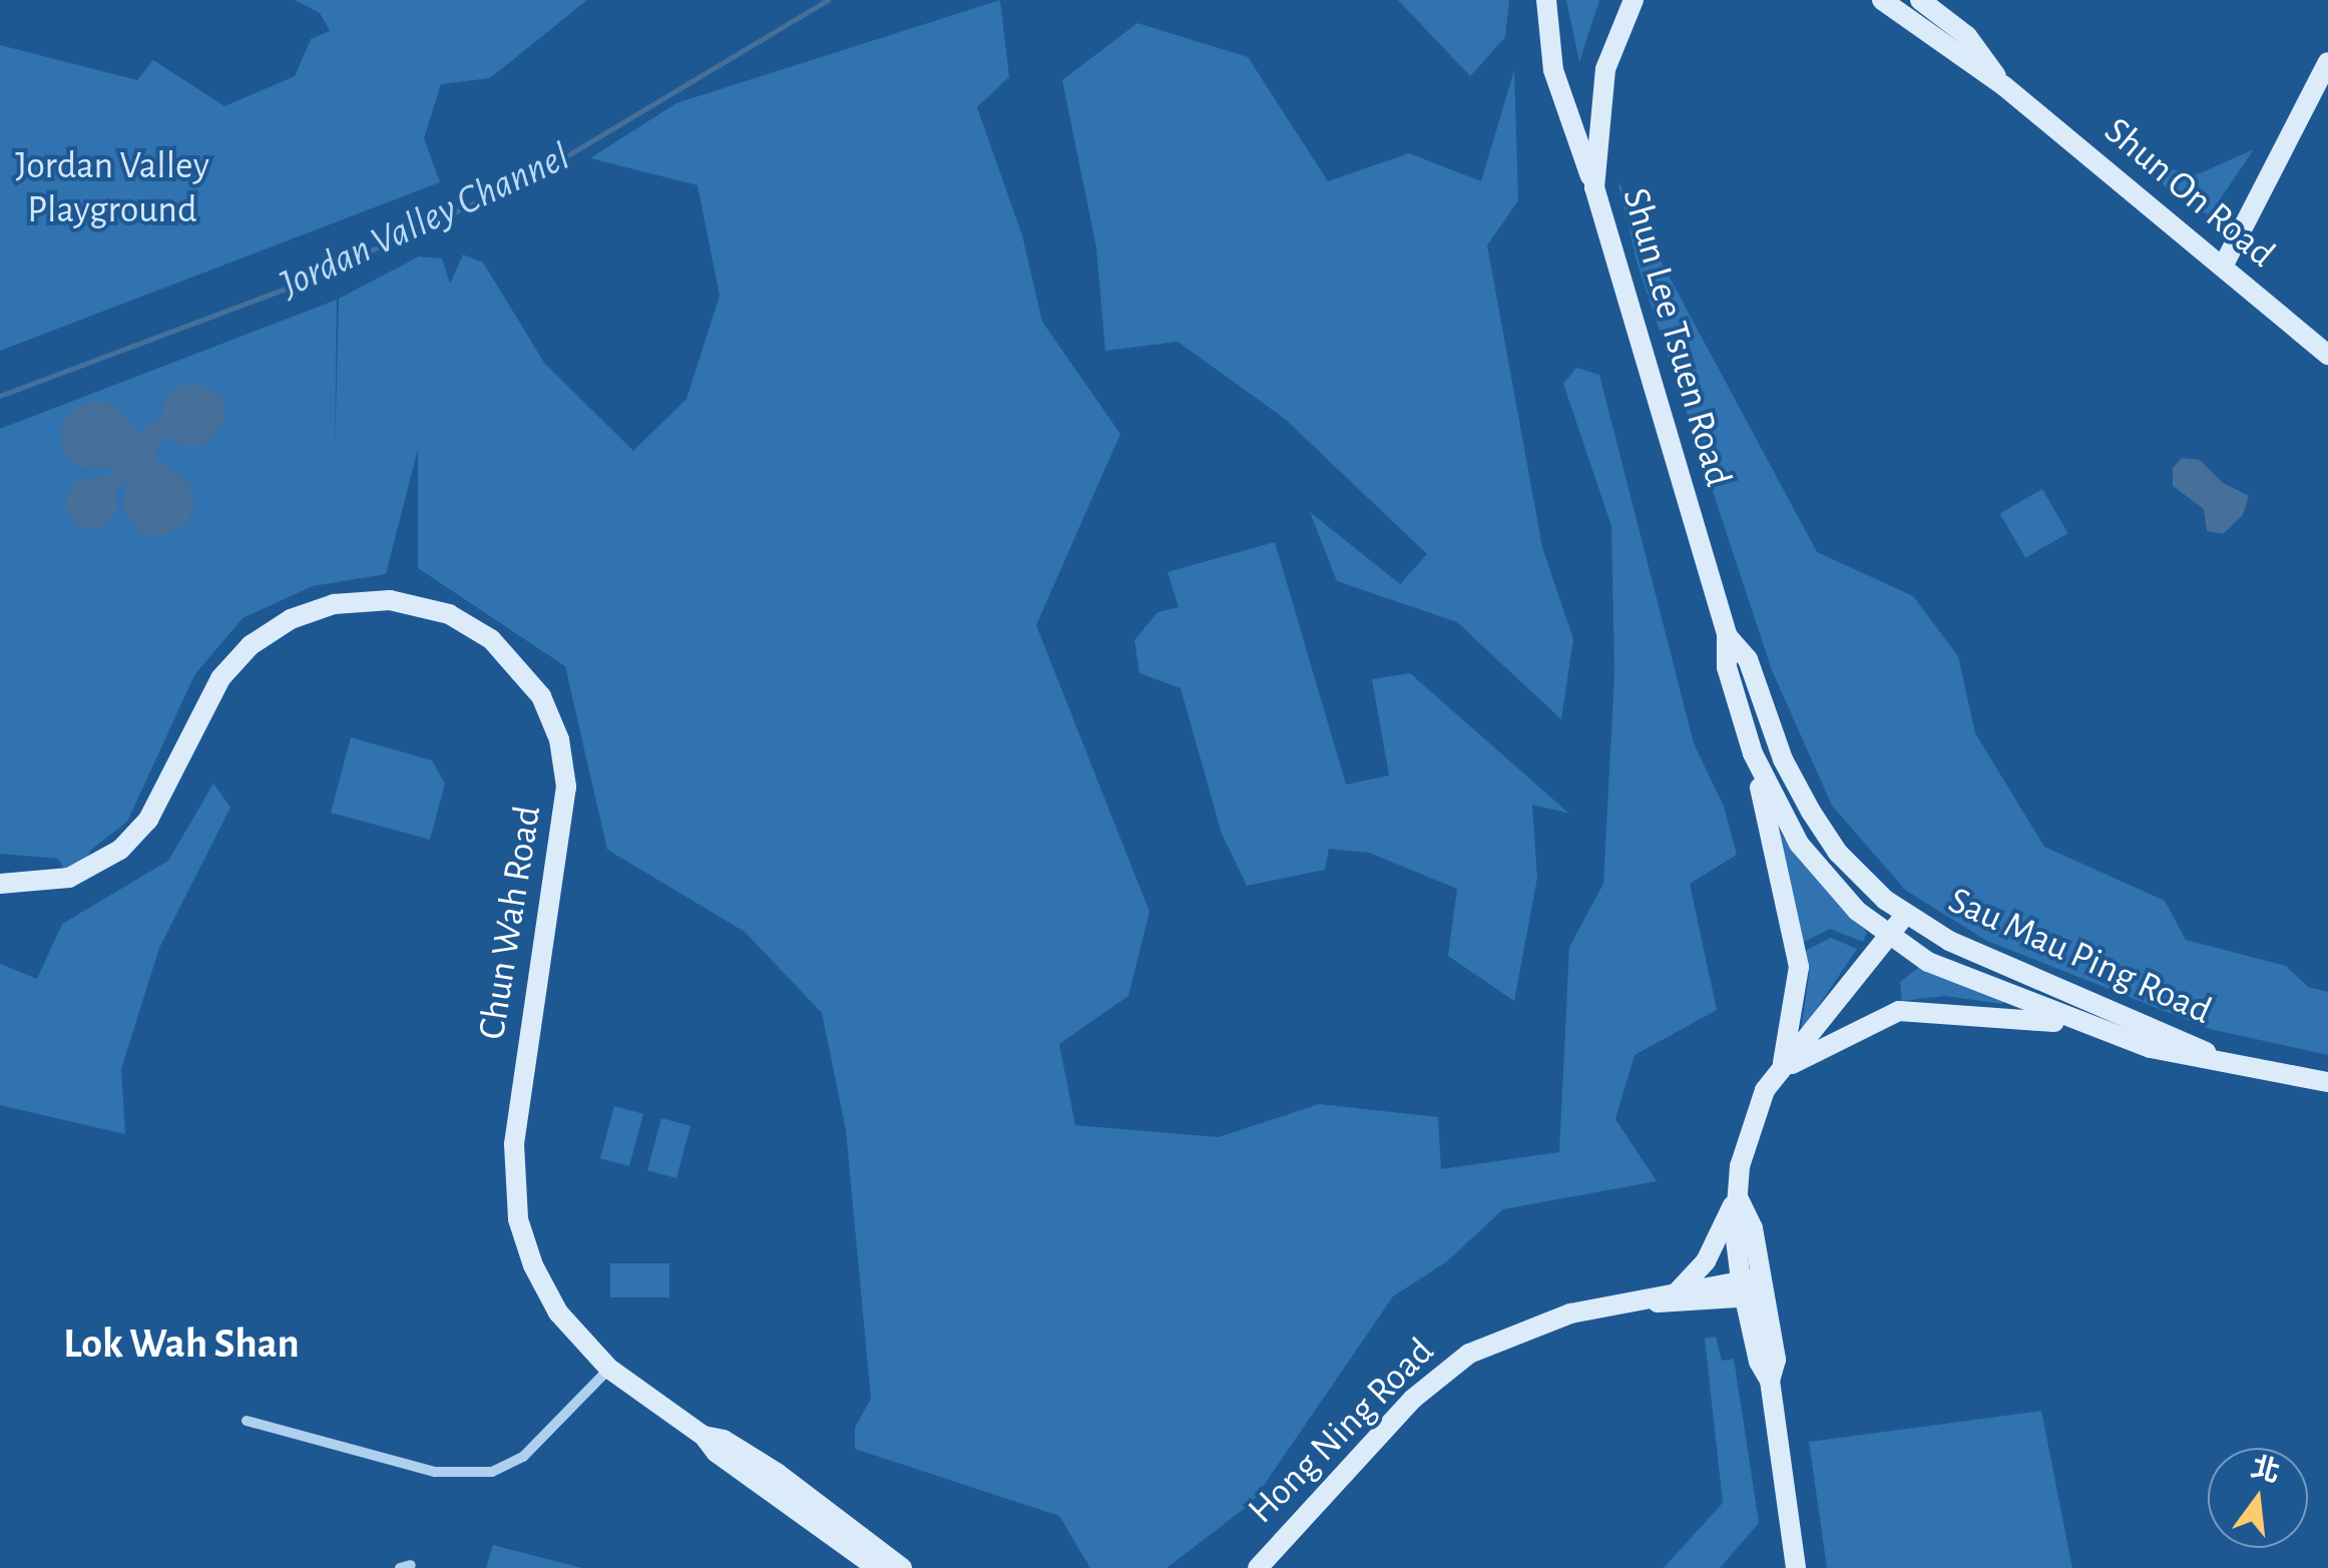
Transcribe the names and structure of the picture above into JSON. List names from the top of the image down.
{
  "streets": {
    "main road": [
      "Shun On Road",
      "Shun Lee Tsuen Road",
      "Chun Wah Road",
      "Sau Mau Ping Road",
      "Hong Ning Road"
    ]
  },
  "crossings": [
    ["Shun Lee Tsuen Road", "Sau Mau Ping Road"]
  ],
  "districts": ["Lok Wah Shan"],
  "water": ["Jordan Valley Channel"],
  "parks": ["Jordan Valley Playground"],
  "north": "top"
}
